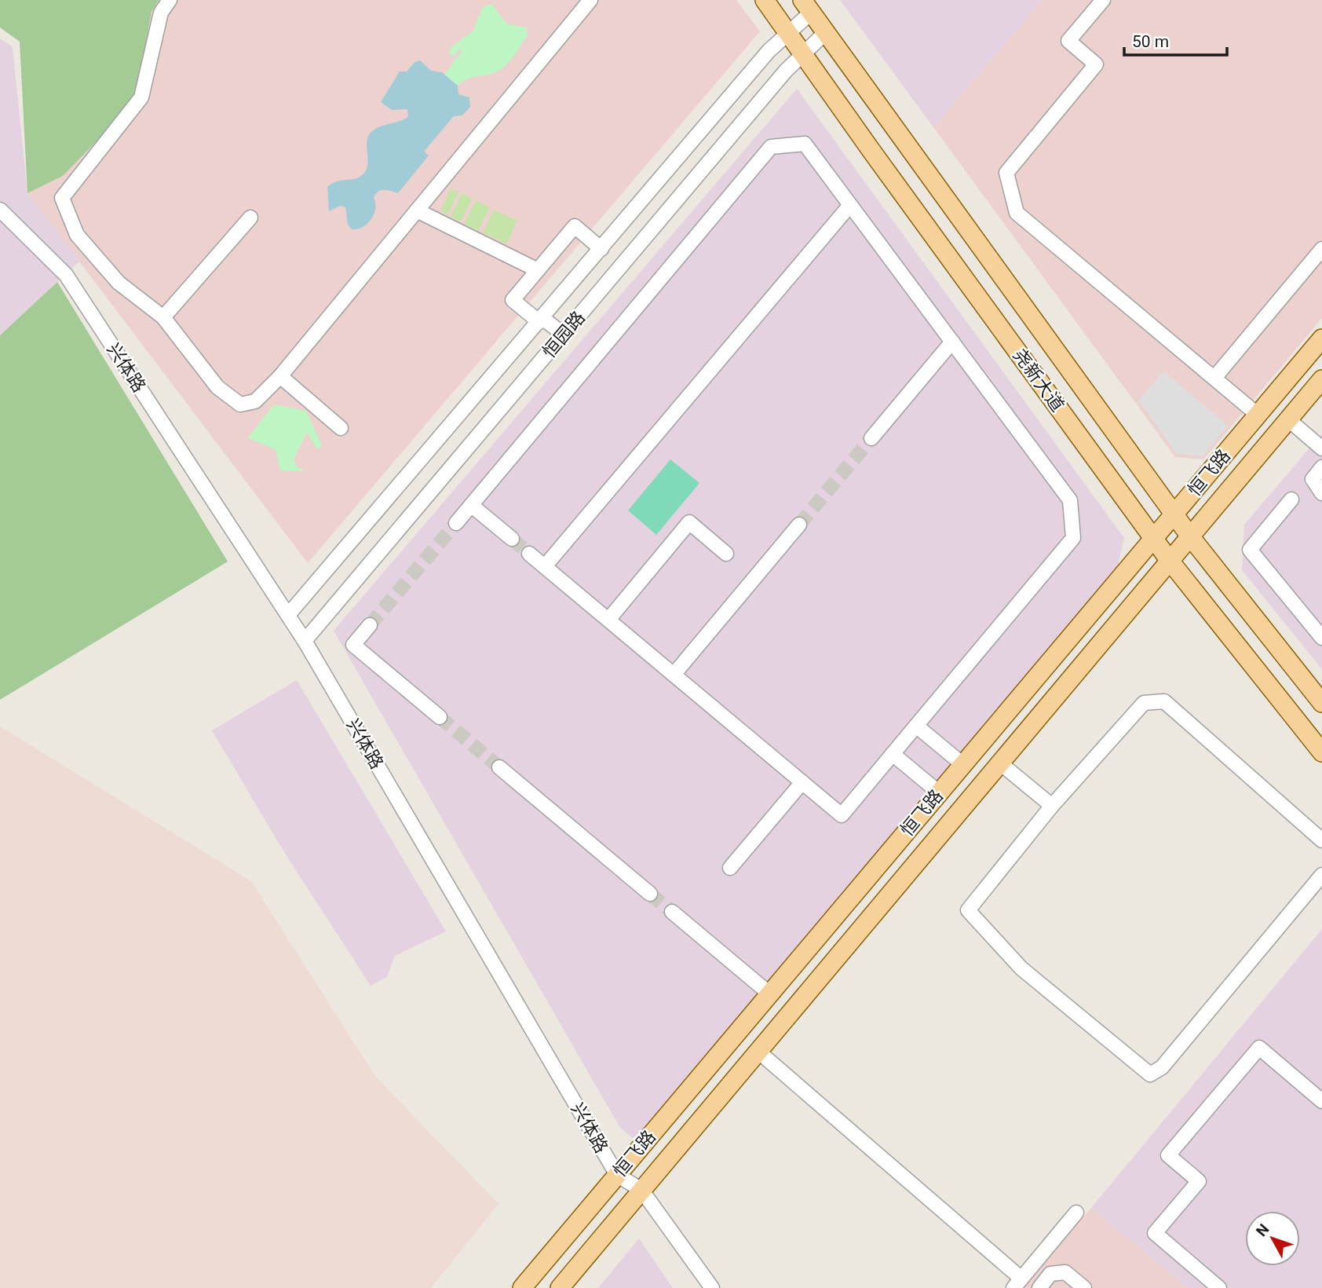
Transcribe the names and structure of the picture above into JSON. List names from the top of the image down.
{
  "streets": {
    "main road": ["尧新大道", "恒飞路"],
    "street": ["恒园路", "兴体路"]
  },
  "crossings": [
    ["恒园路", "兴体路"],
    ["恒园路", "尧新大道"],
    ["兴体路", "恒飞路"],
    ["尧新大道", "恒飞路"]
  ],
  "scale_bar": "50 m",
  "north": "top left"
}
